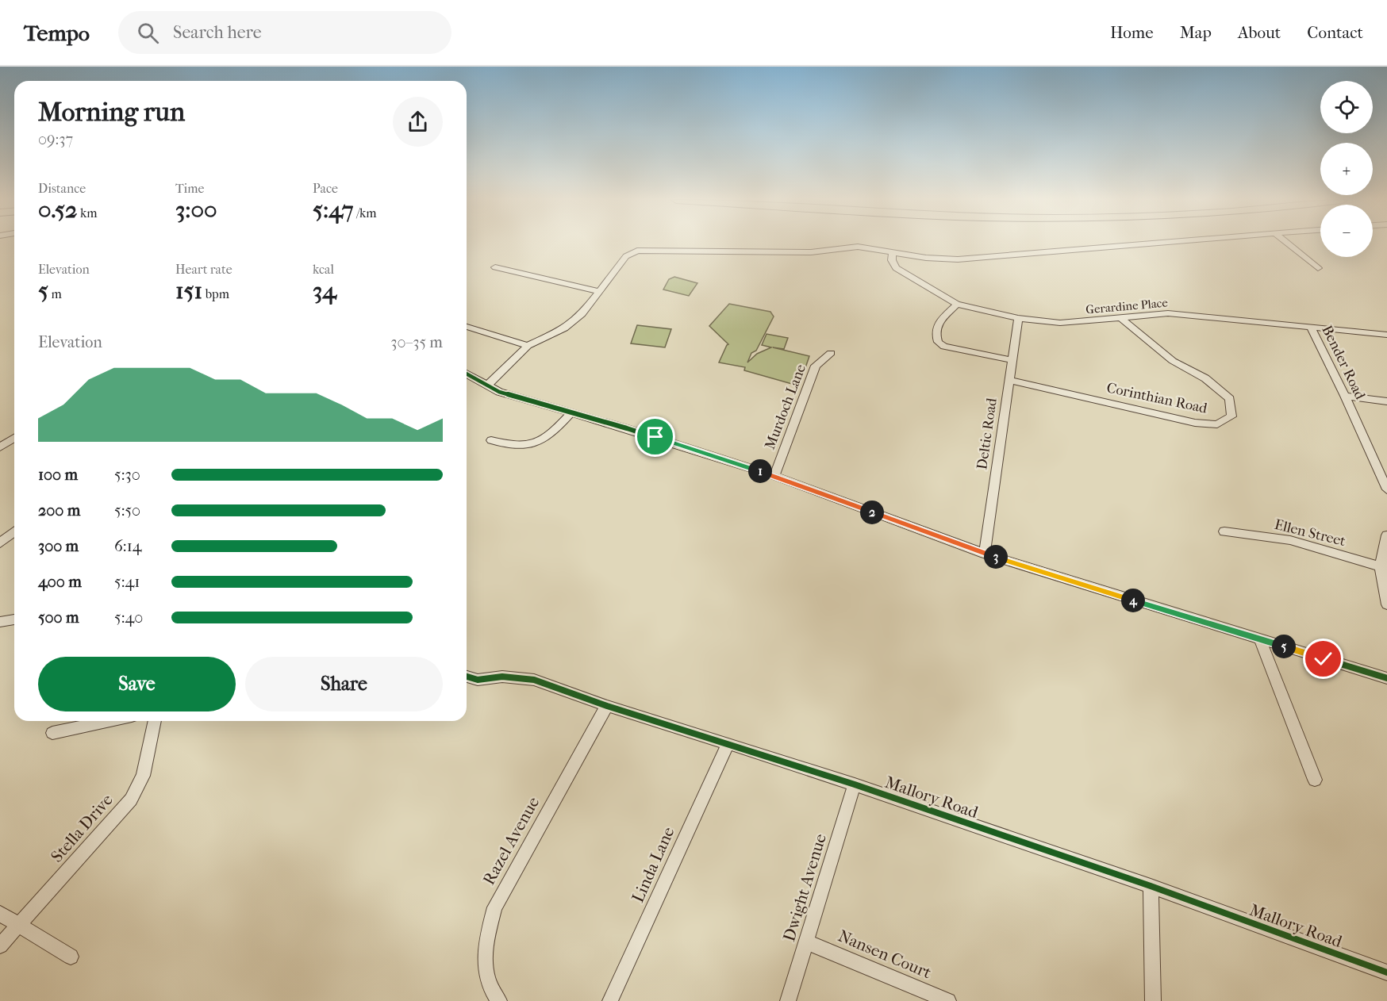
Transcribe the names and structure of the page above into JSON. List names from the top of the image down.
{
  "streets": {
    "street": [
      "Gerardine Place",
      "Bender Road",
      "Corinthian Road",
      "Murdoch Lane",
      "Deltic Road",
      "Ellen Street",
      "Mallory Road",
      "Stella Drive",
      "Razel Avenue",
      "Linda Lane",
      "Dwight Avenue",
      "Nansen Court"
    ]
  },
  "crossings": [
    ["Gerardine Place", "Bender Road"],
    ["Gerardine Place", "Corinthian Road"],
    ["Gerardine Place", "Deltic Road"],
    ["Corinthian Road", "Deltic Road"],
    ["Mallory Road", "Razel Avenue"],
    ["Mallory Road", "Linda Lane"],
    ["Mallory Road", "Dwight Avenue"],
    ["Dwight Avenue", "Nansen Court"]
  ],
  "page": {
    "header": "Tempo",
    "search": "Search here",
    "nav": [
      "Home",
      "Map",
      "About",
      "Contact"
    ],
    "map_buttons": ["+", "−"],
    "heading": ["Morning run", "09:37"],
    "stats": [
      ["Distance", "0.52 km"],
      ["Time", "3:00"],
      ["Pace", "5:47 /km"],
      ["Elevation", "5 m"],
      ["Heart rate", "151 bpm"],
      ["kcal", "34"]
    ],
    "chart": ["Elevation", "30–35 m"],
    "list": [
      {
        "name": "100 m",
        "note": "5:30"
      },
      {
        "name": "200 m",
        "note": "5:50"
      },
      {
        "name": "300 m",
        "note": "6:14"
      },
      {
        "name": "400 m",
        "note": "5:41"
      },
      {
        "name": "500 m",
        "note": "5:40"
      }
    ],
    "pins": [
      "1",
      "2",
      "3",
      "4",
      "5"
    ],
    "buttons": ["Save", "Share"]
  }
}
